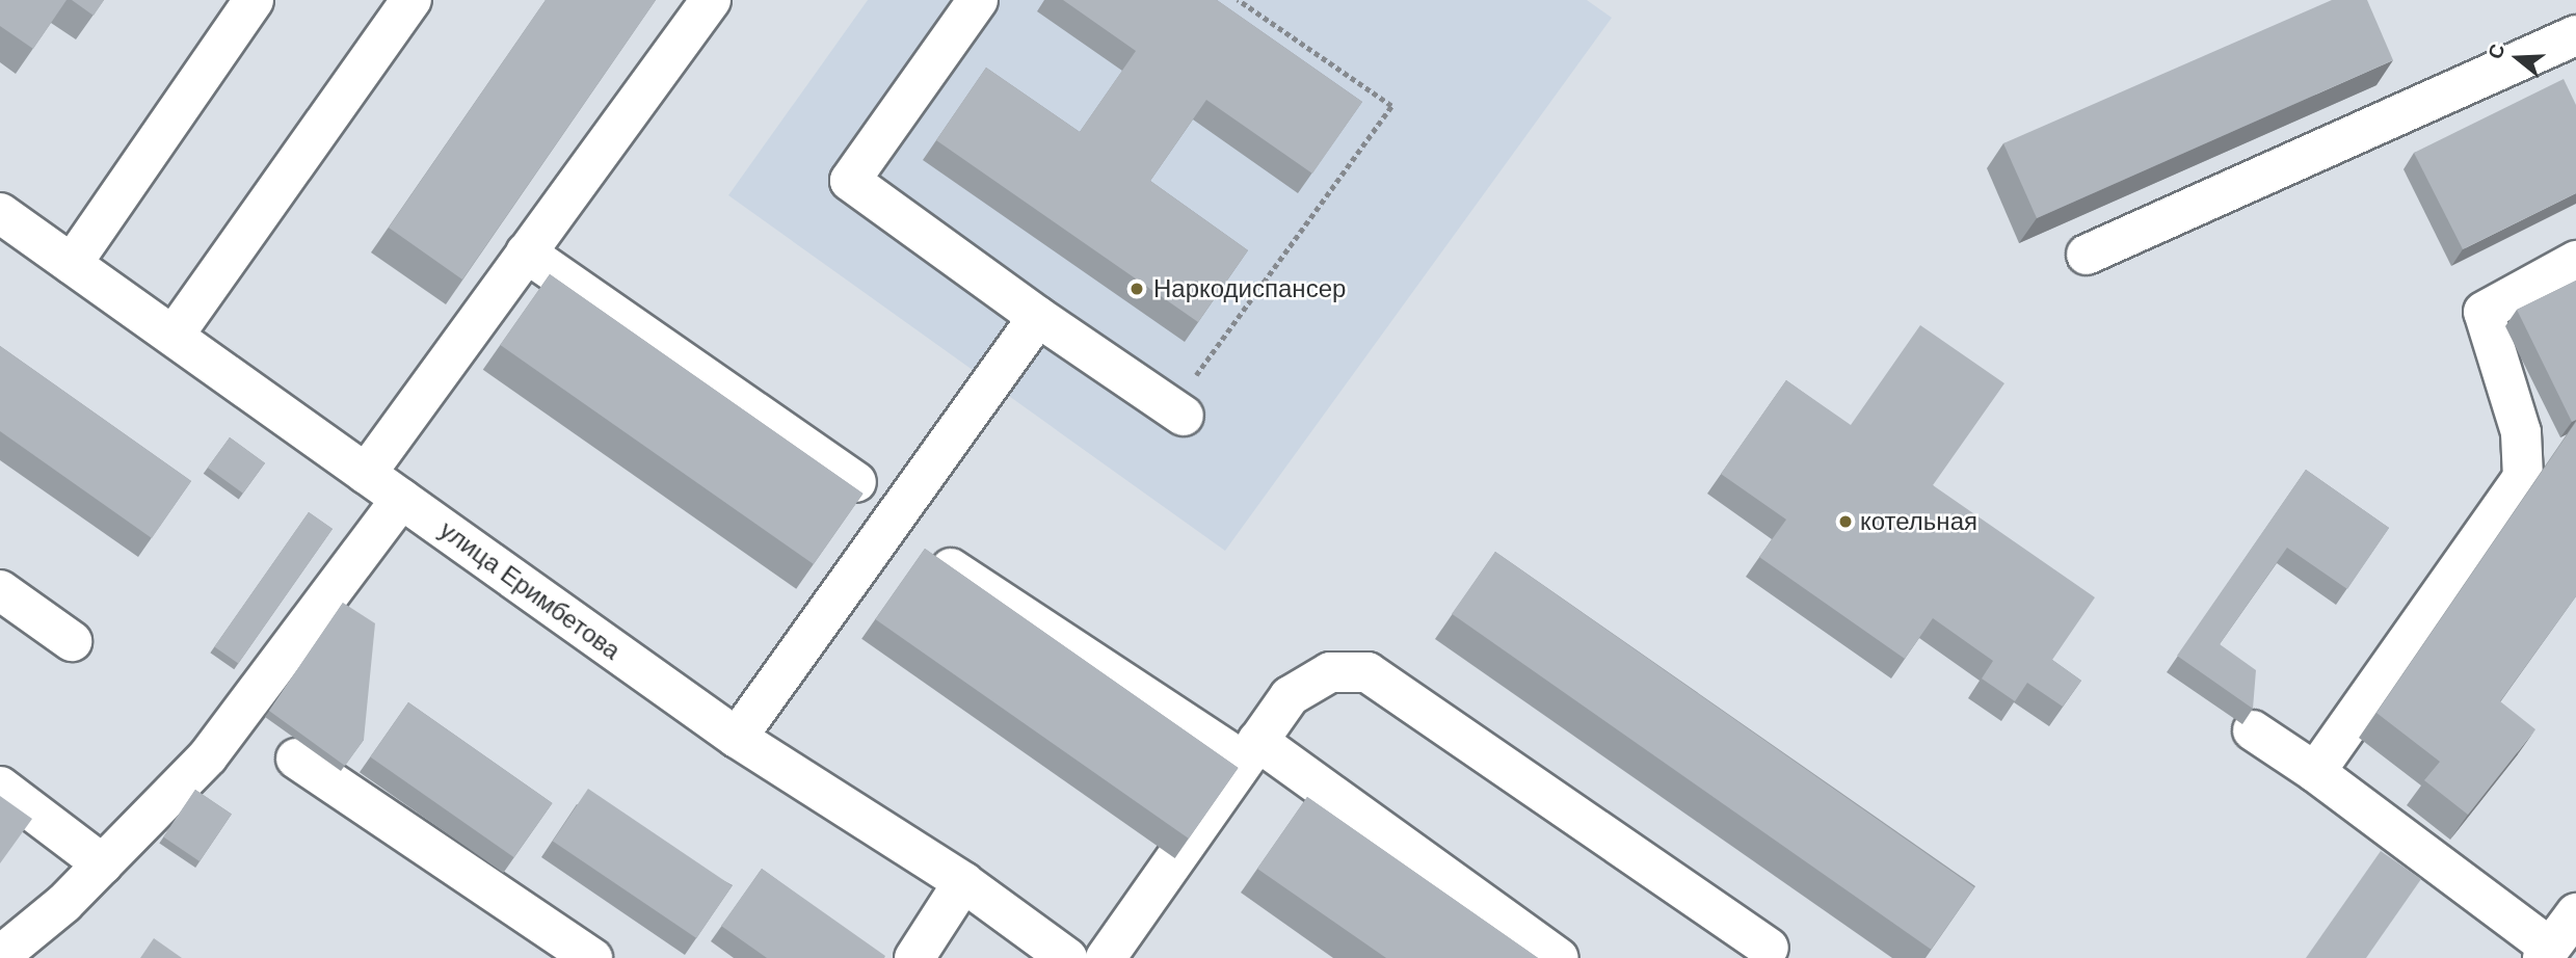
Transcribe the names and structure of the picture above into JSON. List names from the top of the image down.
{
  "streets": {
    "street": ["улица Еримбетова"]
  },
  "places": ["Наркодиспансер", "котельная"],
  "north": "left"
}
